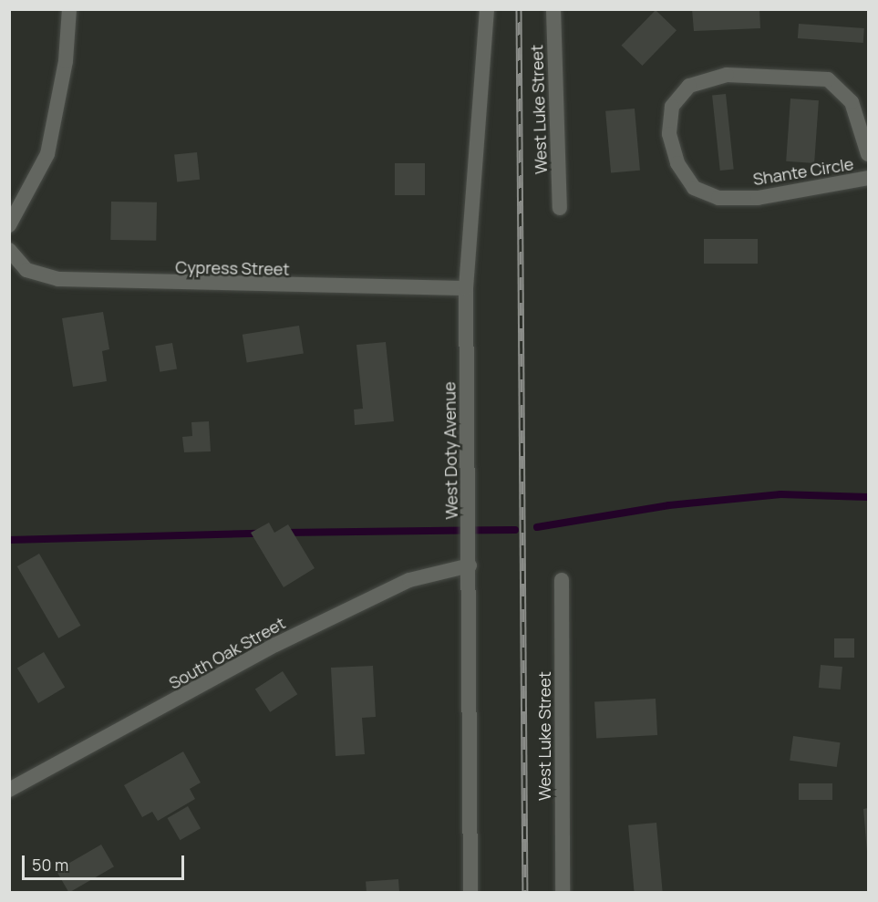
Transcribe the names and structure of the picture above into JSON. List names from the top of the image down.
{
  "streets": {
    "street": [
      "West Luke Street",
      "Shante Circle",
      "Cypress Street",
      "West Doty Avenue",
      "South Oak Street"
    ]
  },
  "crossings": [
    ["Cypress Street", "West Doty Avenue"],
    ["West Doty Avenue", "South Oak Street"]
  ],
  "scale_bar": "50 m"
}
